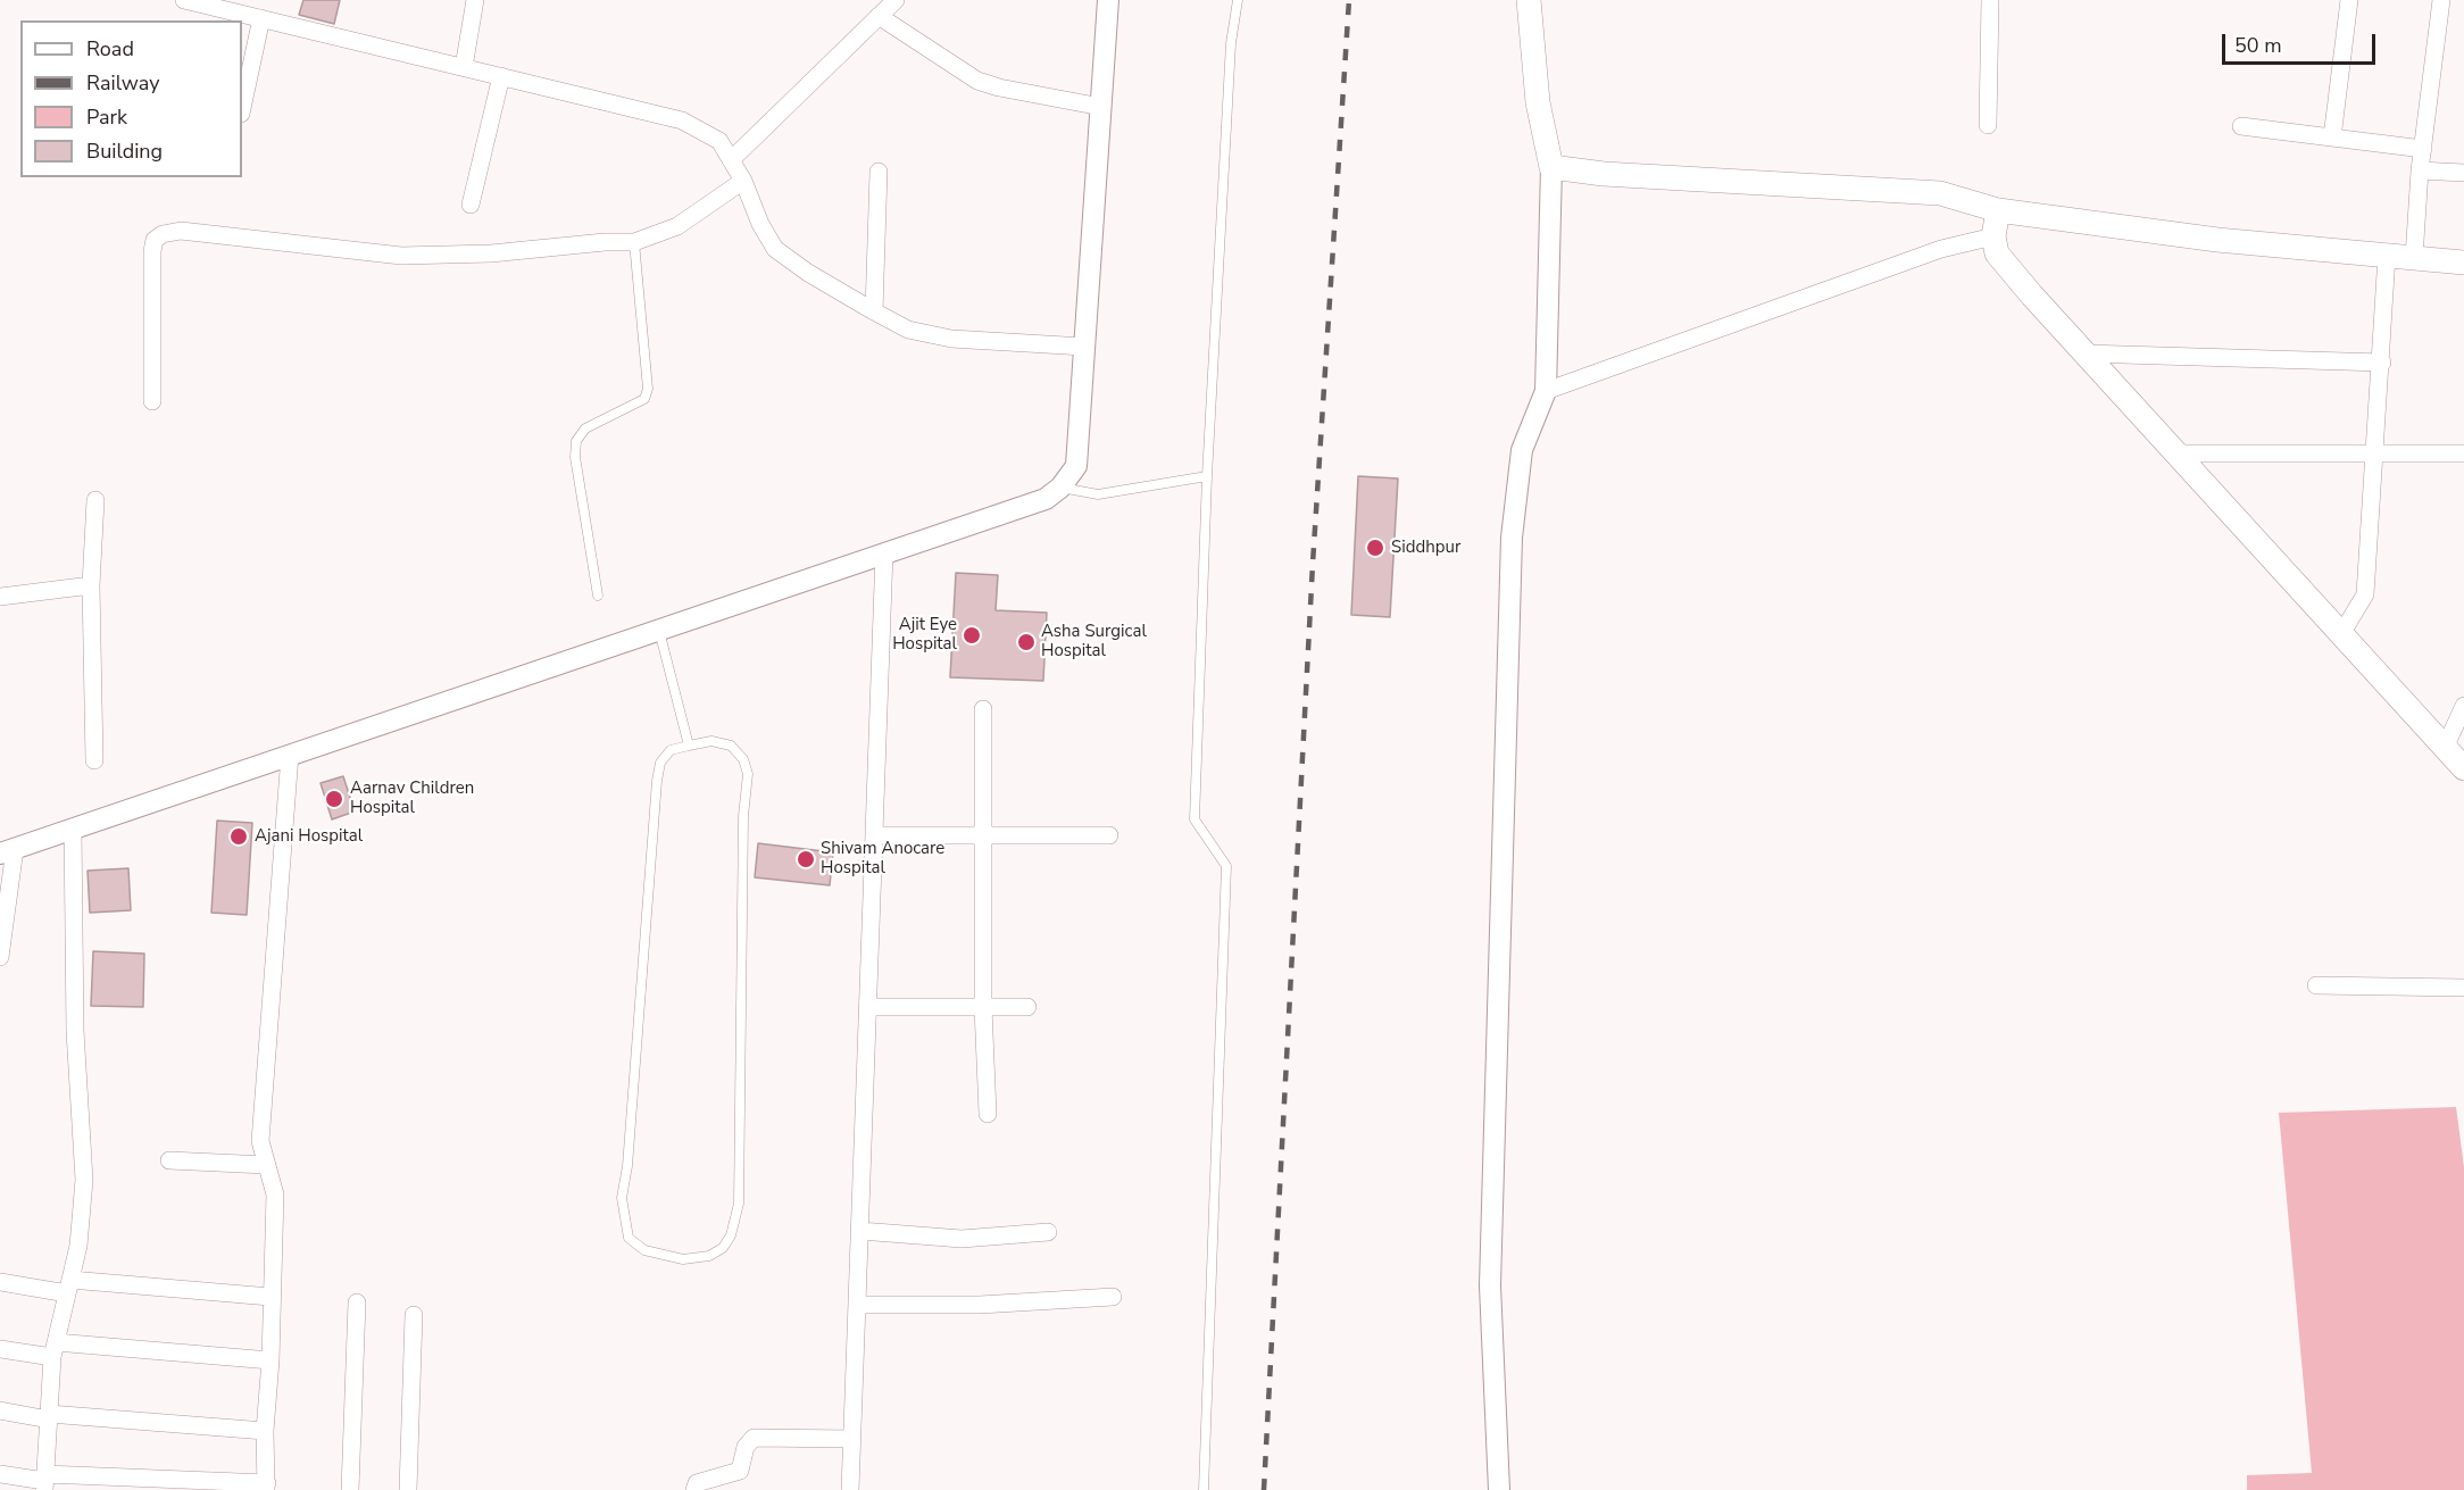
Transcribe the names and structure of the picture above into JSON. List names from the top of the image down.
{
  "places": [
    "Siddhpur",
    "Ajit Eye Hospital",
    "Asha Surgical Hospital",
    "Aarnav Children Hospital",
    "Ajani Hospital",
    "Shivam Anocare Hospital"
  ],
  "legend": [
    "Road",
    "Railway",
    "Park",
    "Building"
  ],
  "scale_bar": "50 m"
}
